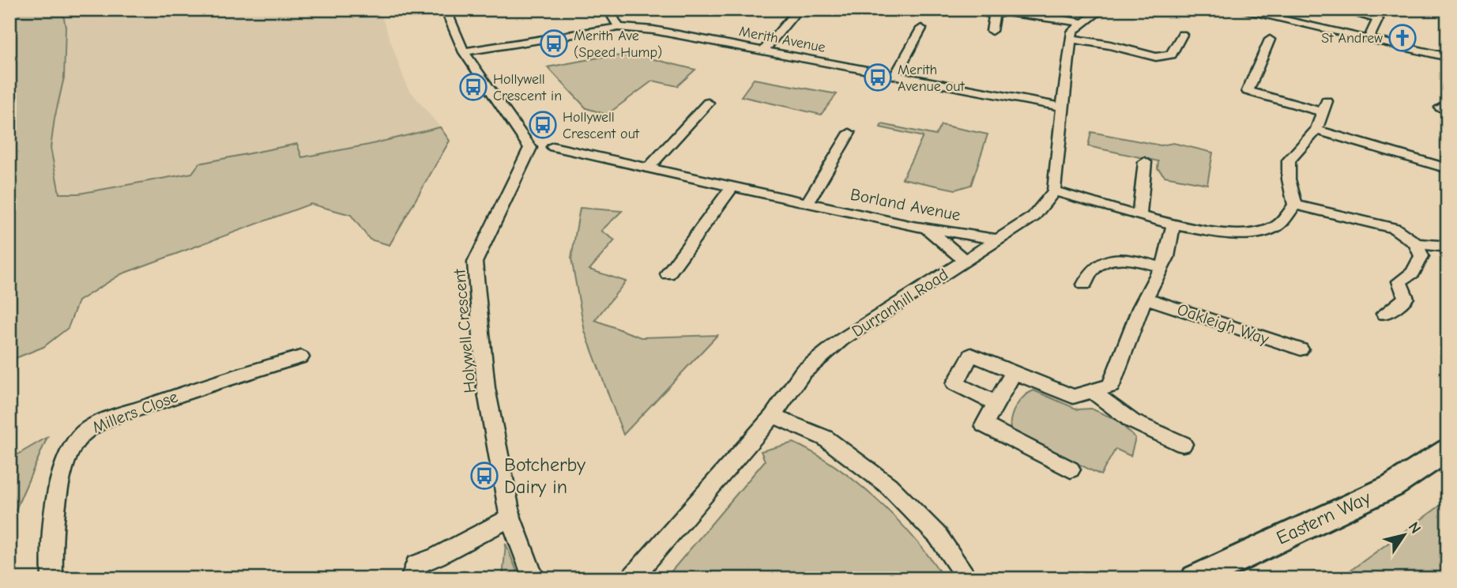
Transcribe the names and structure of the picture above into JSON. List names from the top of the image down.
{
  "streets": {
    "street": [
      "Merith Avenue",
      "Borland Avenue",
      "Durranhill Road",
      "Oakleigh Way",
      "Holywell Crescent",
      "Millers Close",
      "Eastern Way"
    ]
  },
  "crossings": [
    ["Merith Avenue", "Holywell Crescent"],
    ["Borland Avenue", "Durranhill Road"]
  ],
  "places": {
    "church": ["St Andrew"],
    "bus stop": [
      "Merith Ave (Speed Hump)",
      "Merith Avenue out",
      "Hollywell Crescent in",
      "Hollywell Crescent out",
      "Botcherby Dairy in"
    ]
  },
  "north": "top right"
}
